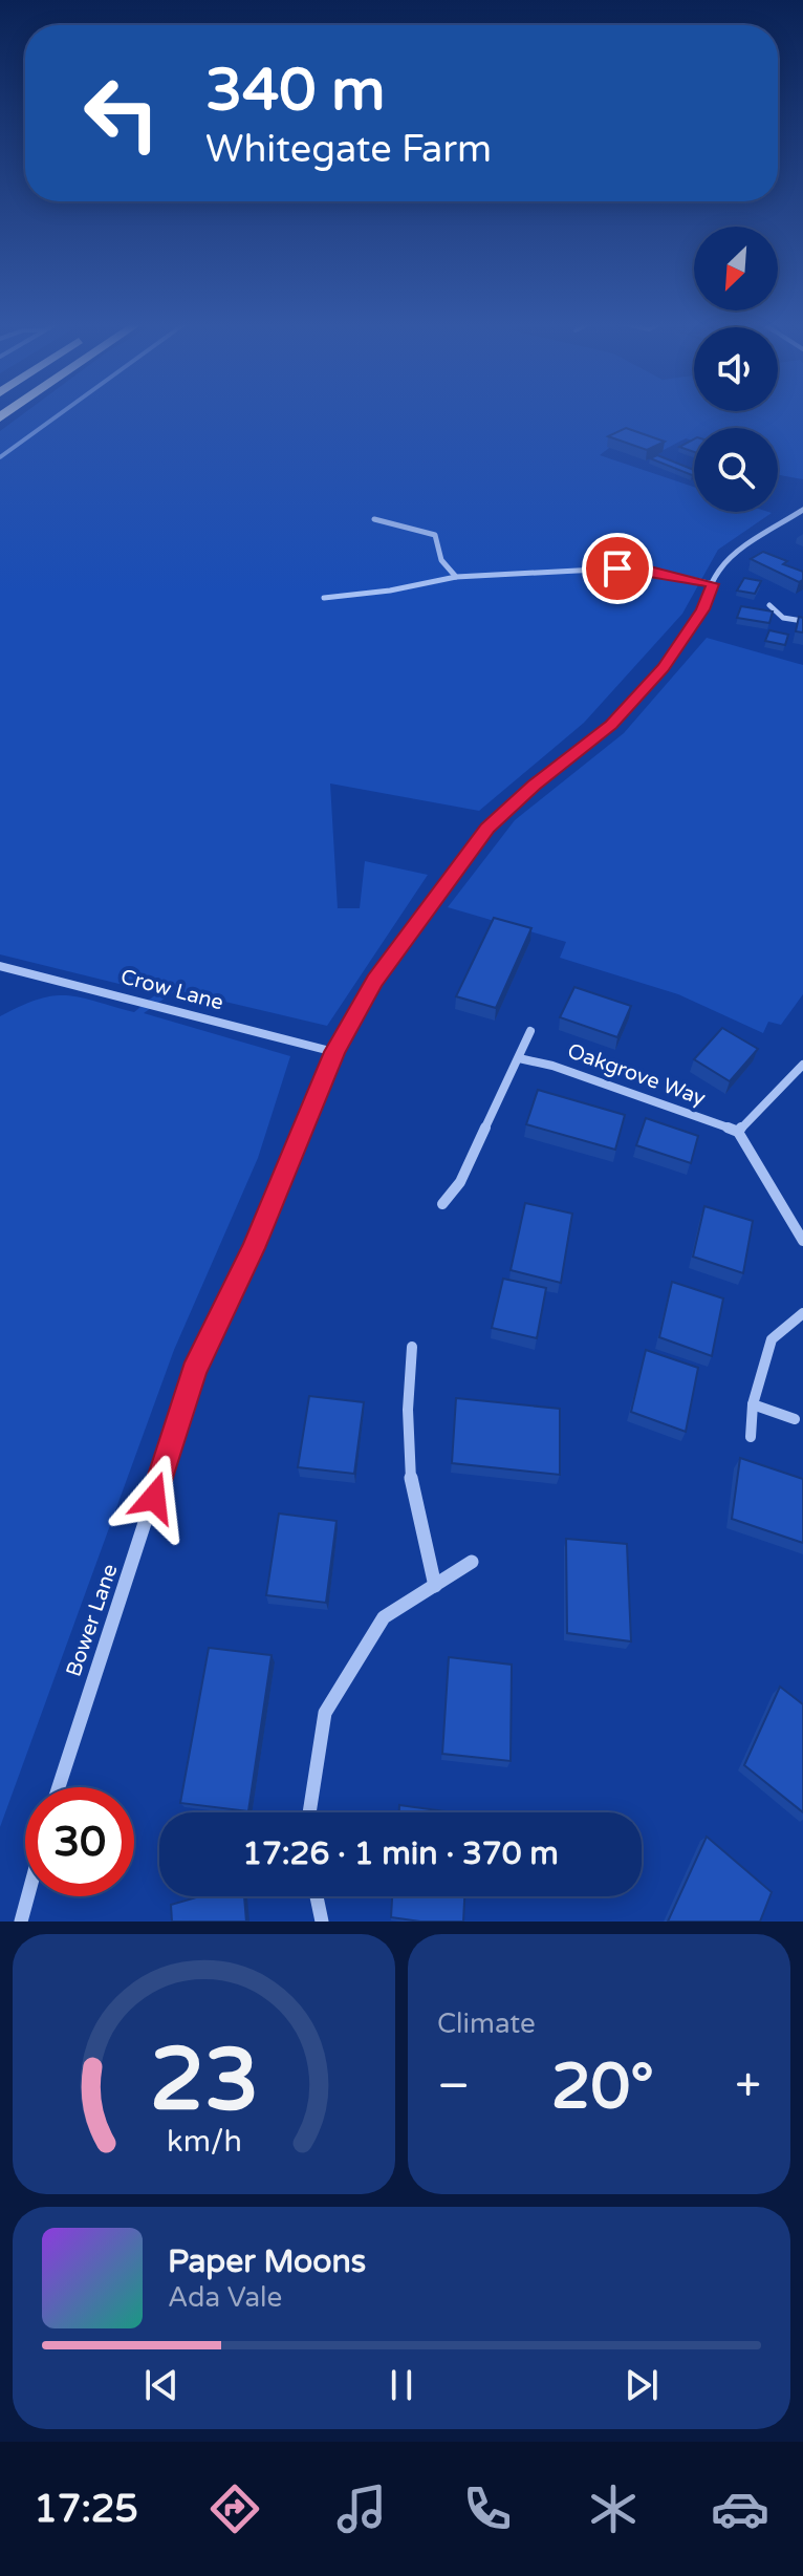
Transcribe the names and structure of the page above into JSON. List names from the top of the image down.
{
  "streets": {
    "street": ["Crow Lane", "Oakgrove Way", "Bower Lane"]
  },
  "crossings": [
    ["Crow Lane", "Bower Lane"]
  ],
  "north": "bottom left",
  "page": {
    "turn": ["340 m", "Whitegate Farm"],
    "limit": "30",
    "trip": "17:26 · 1 min · 370 m",
    "tile": "Climate",
    "heat": ["−", "20°", "+"],
    "song": ["Paper Moons", "Ada Vale"],
    "tabs": "17:25",
    "gauge": ["23", "km/h"]
  }
}
